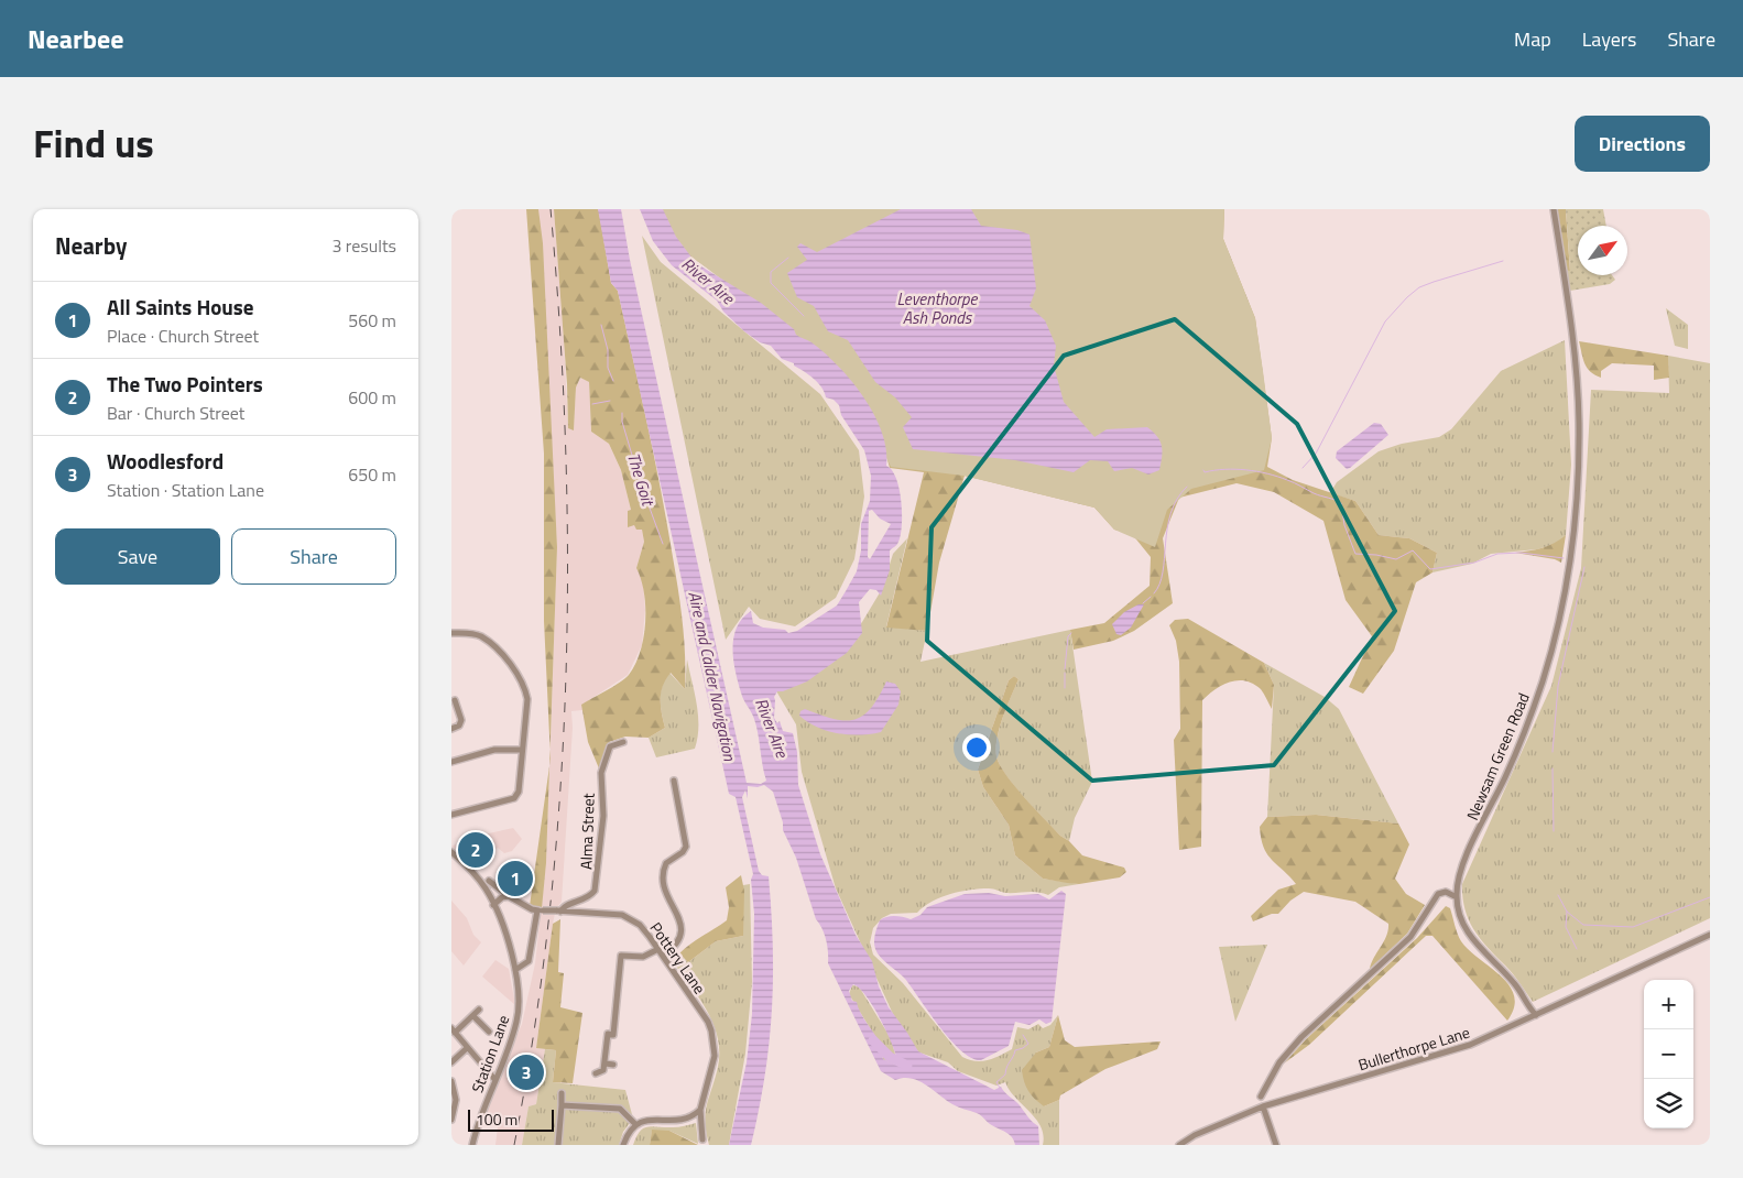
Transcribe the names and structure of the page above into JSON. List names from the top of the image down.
{
  "streets": {
    "street": [
      "Newsam Green Road",
      "Alma Street",
      "Pottery Lane",
      "Bullerthorpe Lane",
      "Station Lane"
    ]
  },
  "crossings": [
    ["Alma Street", "Pottery Lane"]
  ],
  "water": [
    "River Aire",
    "Leventhorpe Ash Ponds",
    "The Goit",
    "Aire and Calder Navigation"
  ],
  "scale_bar": "100 m",
  "north": "top right",
  "page": {
    "header": "Nearbee",
    "nav": ["Map", "Layers", "Share"],
    "title": "Find us",
    "buttons": [
      "Directions",
      ["Save", "Share"]
    ],
    "heading": ["Nearby", "3 results"],
    "list": [
      {
        "mark": "1",
        "name": "All Saints House",
        "note": "Place · Church Street",
        "value": "560 m"
      },
      {
        "mark": "2",
        "name": "The Two Pointers",
        "note": "Bar · Church Street",
        "value": "600 m"
      },
      {
        "mark": "3",
        "name": "Woodlesford",
        "note": "Station · Station Lane",
        "value": "650 m"
      }
    ],
    "pins": ["2", "1", "3"],
    "map_buttons": ["+", "−"],
    "scale": "100 m"
  }
}
